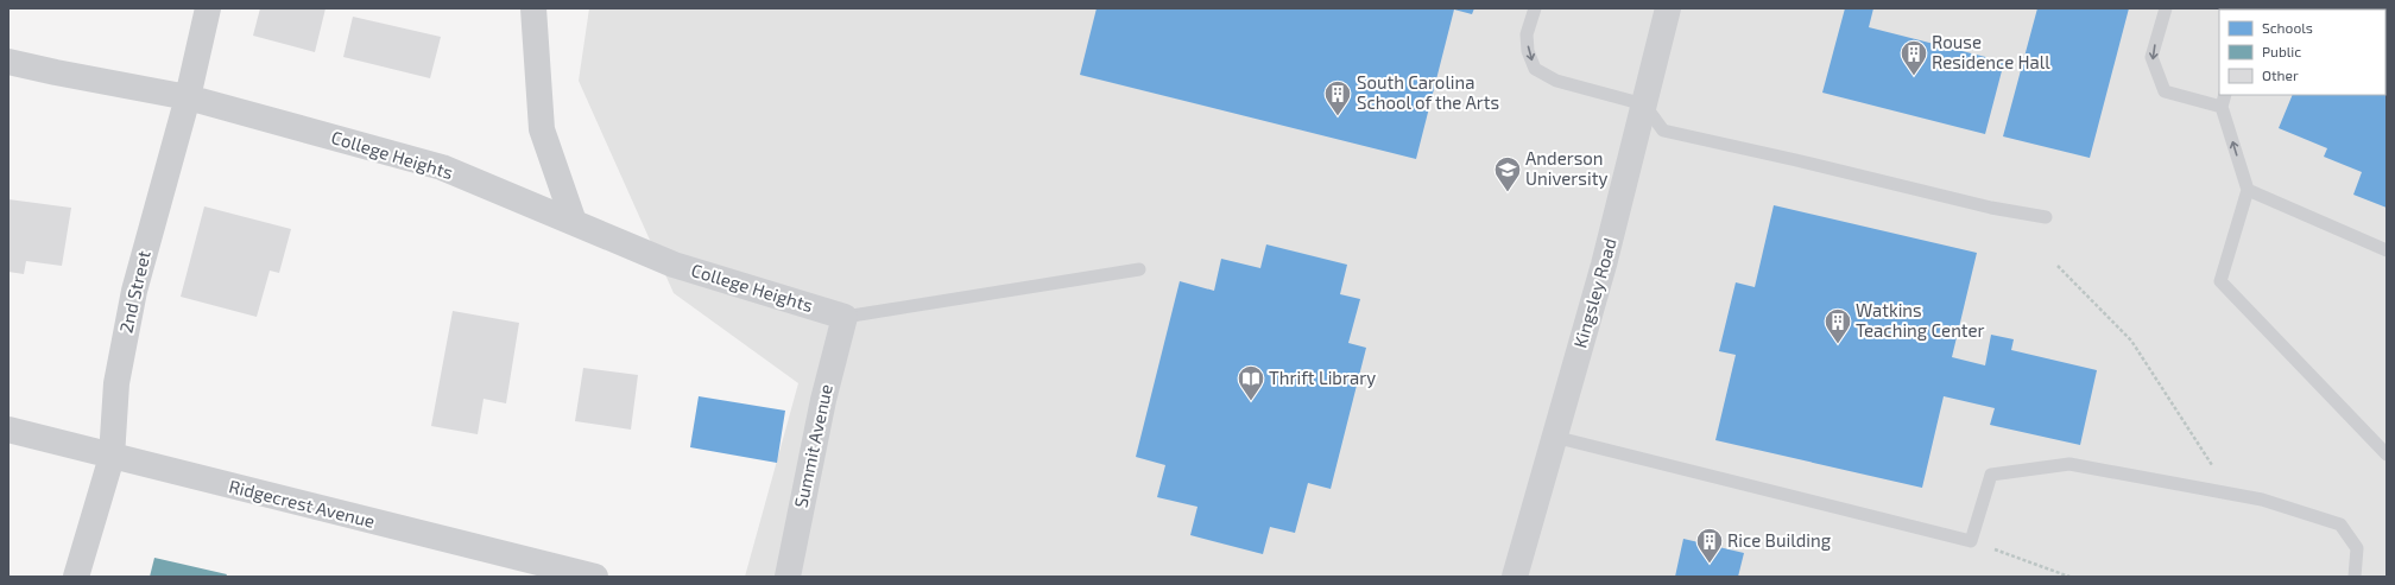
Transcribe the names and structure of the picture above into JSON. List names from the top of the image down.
{
  "streets": {
    "street": [
      "College Heights",
      "2nd Street",
      "Kingsley Road",
      "Summit Avenue",
      "Ridgecrest Avenue"
    ]
  },
  "crossings": [
    ["College Heights", "2nd Street"],
    ["College Heights", "Summit Avenue"],
    ["2nd Street", "Ridgecrest Avenue"]
  ],
  "places": {
    "building": [
      "Rouse Residence Hall",
      "South Carolina School of the Arts",
      "Watkins Teaching Center",
      "Rice Building"
    ],
    "school or university": ["Anderson University"],
    "library": ["Thrift Library"]
  },
  "legend": ["Schools", "Public", "Other"]
}
